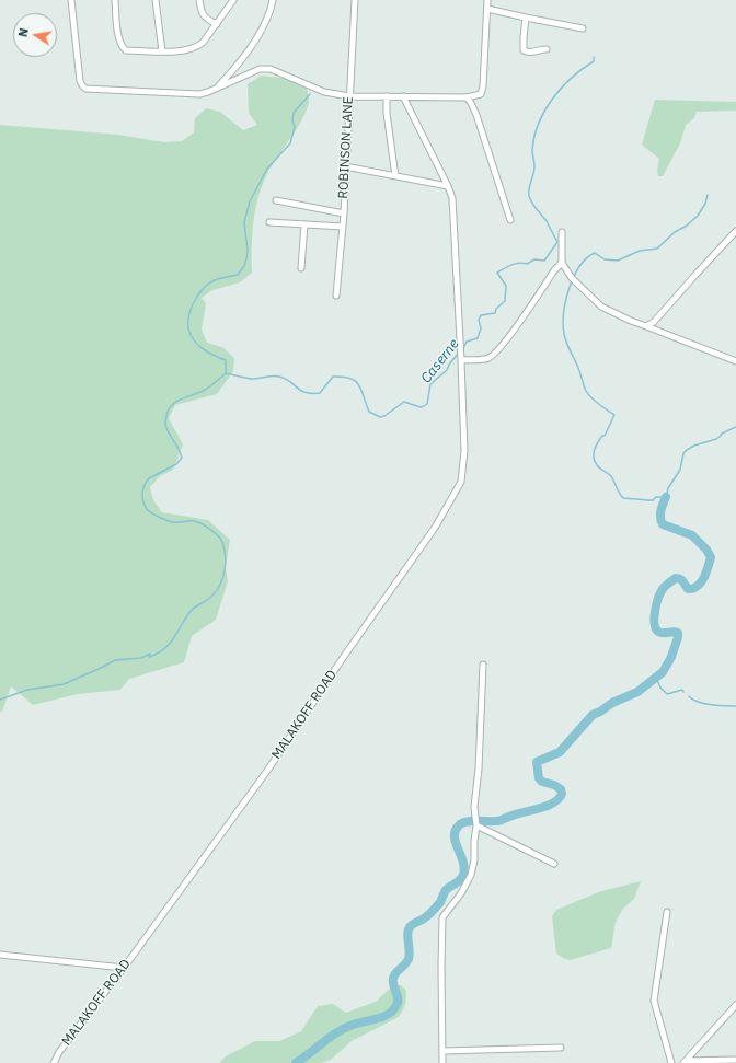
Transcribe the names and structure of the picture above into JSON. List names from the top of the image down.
{
  "streets": {
    "street": ["ROBINSON LANE", "MALAKOFF ROAD"]
  },
  "water": ["Caserne"],
  "north": "left"
}
